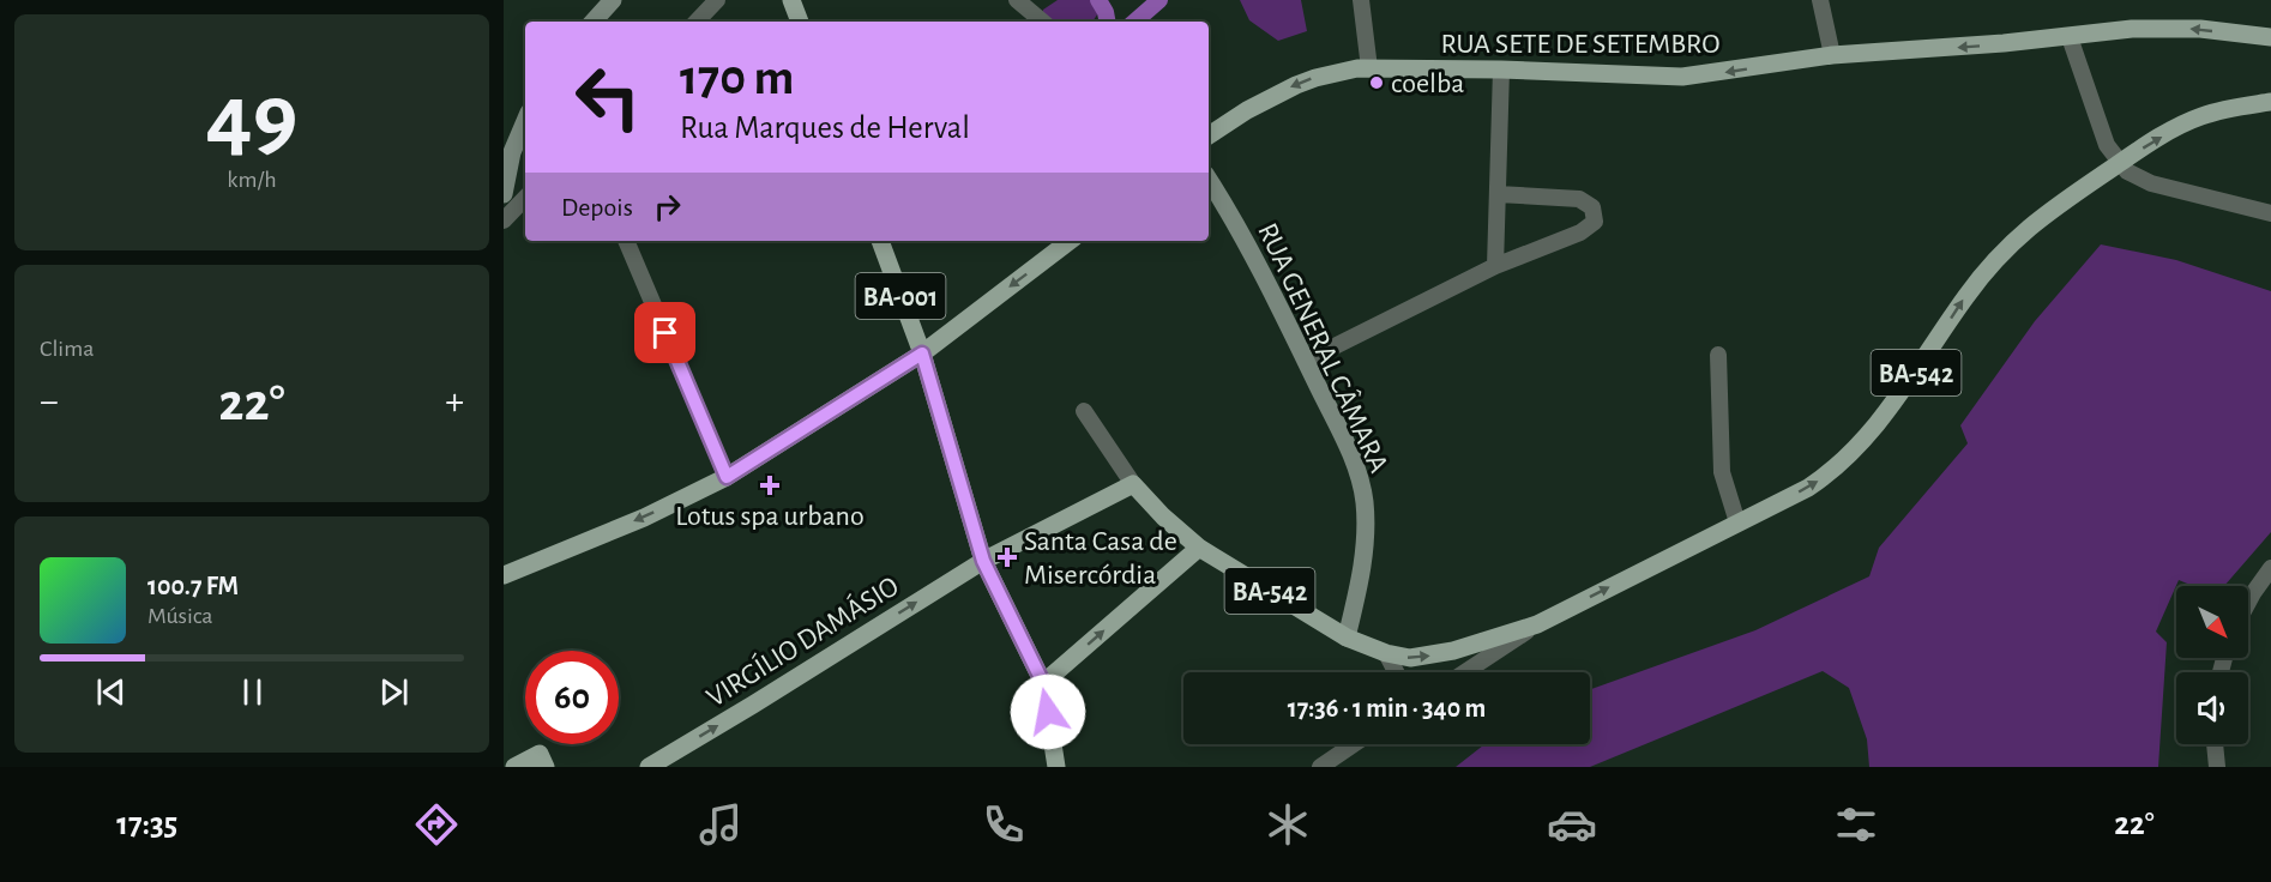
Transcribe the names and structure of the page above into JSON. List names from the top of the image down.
{
  "streets": {
    "main road": [
      "RUA SETE DE SETEMBRO",
      "BA-001",
      "BA-542",
      "VIRGÍLIO DAMÁSIO"
    ],
    "street": ["RUA GENERAL CÂMARA"]
  },
  "crossings": [
    ["BA-001", "BA-542"],
    ["BA-001", "VIRGÍLIO DAMÁSIO"],
    ["RUA GENERAL CÂMARA", "BA-542"]
  ],
  "one_way": ["RUA SETE DE SETEMBRO", "VIRGÍLIO DAMÁSIO"],
  "places": {
    "other": ["coelba"],
    "health": ["Lotus spa urbano", "Santa Casa de Misercórdia"]
  },
  "north": "bottom right",
  "page": {
    "tile": [
      ["49", "km/h"],
      "Clima"
    ],
    "turn": ["170 m", "Rua Marques de Herval"],
    "then": "Depois",
    "heat": ["−", "22°", "+"],
    "song": ["100.7 FM", "Música"],
    "limit": "60",
    "trip": "17:36 · 1 min · 340 m",
    "tabs": ["17:35", "22°"]
  }
}
